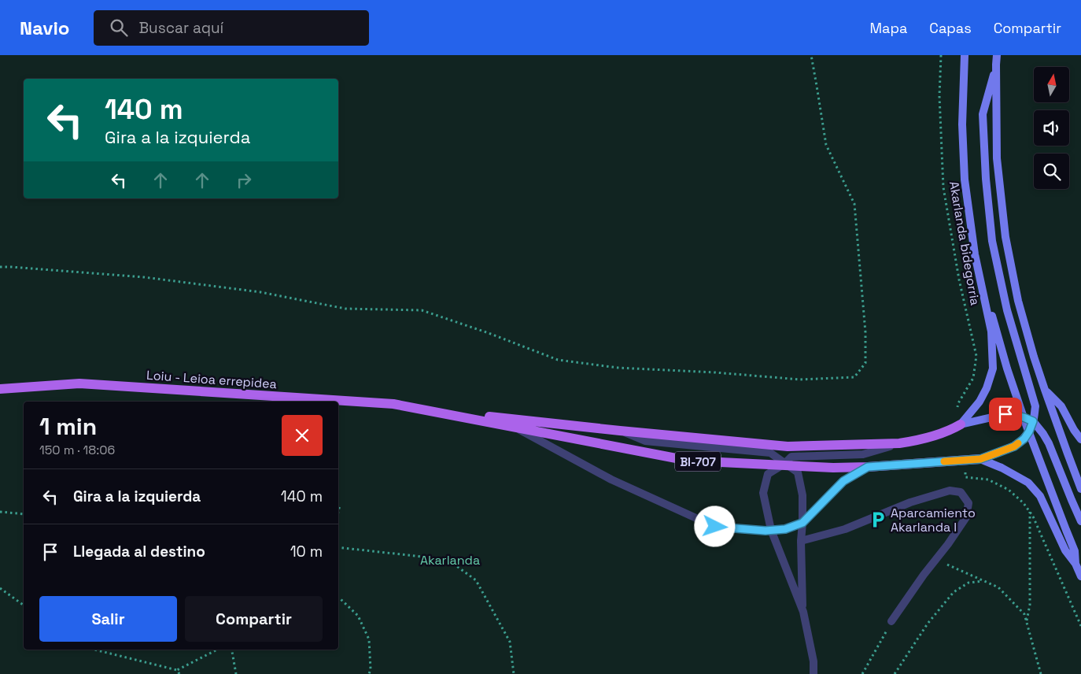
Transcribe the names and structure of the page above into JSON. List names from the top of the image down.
{
  "streets": {
    "main road": ["Loiu - Leioa errepidea", "BI-707"],
    "path": ["Akarlanda bidegorria"]
  },
  "crossings": [
    ["Akarlanda bidegorria", "BI-707"],
    ["Loiu - Leioa errepidea", "BI-707"]
  ],
  "parks": ["Akarlanda"],
  "places": {
    "parking": ["Aparcamiento Akarlanda I"]
  },
  "north": "top",
  "page": {
    "header": "Navio",
    "search": "Buscar aquí",
    "nav": ["Mapa", "Capas", "Compartir"],
    "turn": ["140 m", "Gira a la izquierda"],
    "heading": ["1 min", "150 m · 18:06"],
    "list": [
      {
        "name": "Gira a la izquierda",
        "value": "140 m"
      },
      {
        "name": "Llegada al destino",
        "value": "10 m"
      }
    ],
    "buttons": ["Salir", "Compartir"]
  }
}
